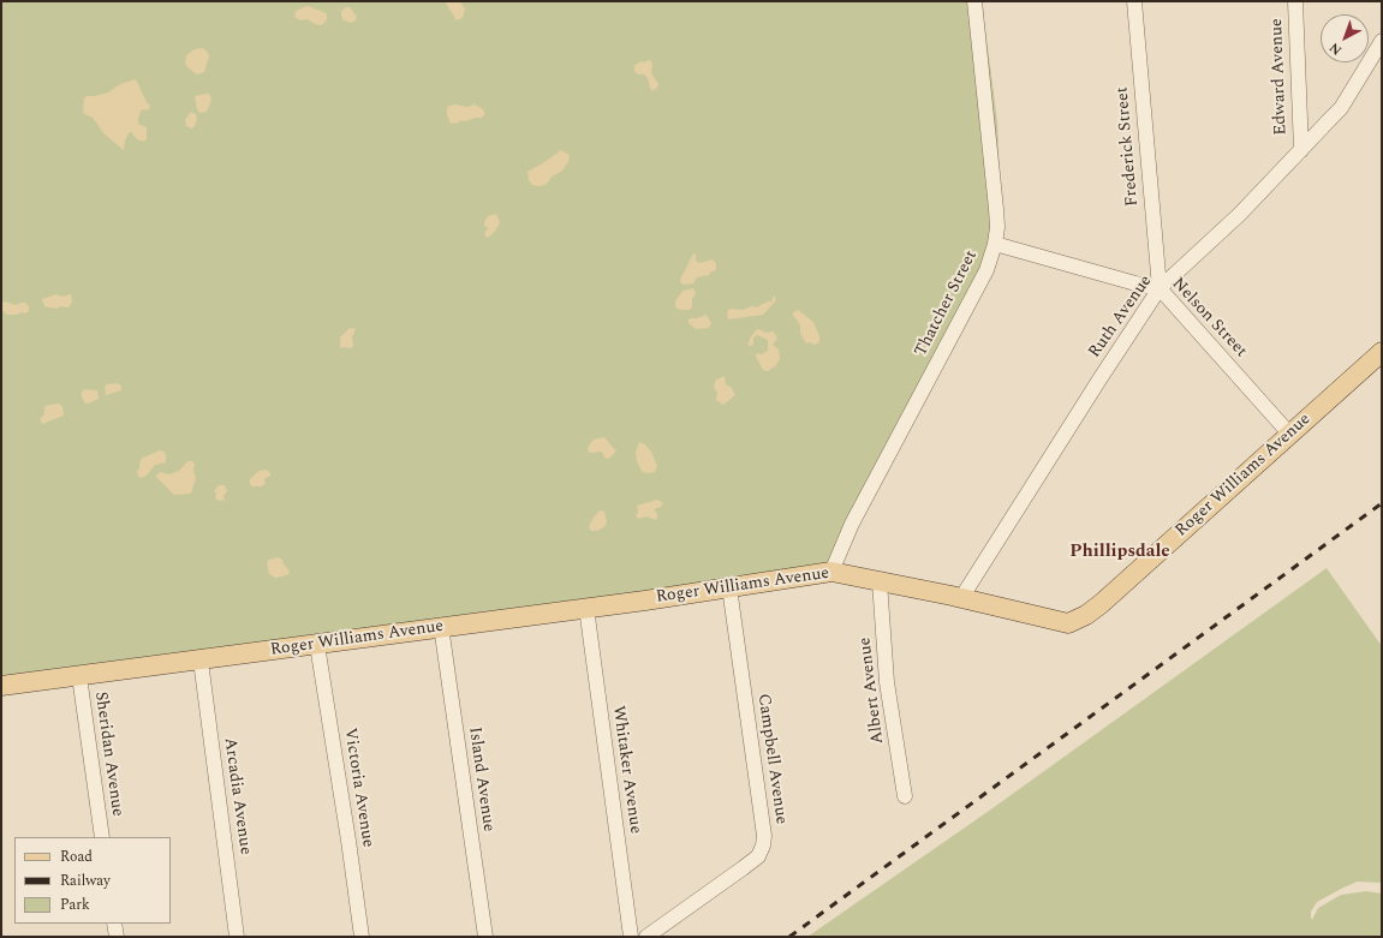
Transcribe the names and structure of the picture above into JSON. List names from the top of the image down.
{
  "streets": {
    "main road": ["Roger Williams Avenue"],
    "street": [
      "Edward Avenue",
      "Frederick Street",
      "Thatcher Street",
      "Ruth Avenue",
      "Nelson Street",
      "Albert Avenue",
      "Sheridan Avenue",
      "Campbell Avenue",
      "Whitaker Avenue",
      "Island Avenue",
      "Victoria Avenue",
      "Arcadia Avenue"
    ]
  },
  "crossings": [
    ["Edward Avenue", "Ruth Avenue"],
    ["Frederick Street", "Ruth Avenue"],
    ["Frederick Street", "Nelson Street"],
    ["Thatcher Street", "Nelson Street"],
    ["Thatcher Street", "Roger Williams Avenue"],
    ["Ruth Avenue", "Nelson Street"],
    ["Ruth Avenue", "Roger Williams Avenue"],
    ["Nelson Street", "Roger Williams Avenue"],
    ["Roger Williams Avenue", "Albert Avenue"],
    ["Roger Williams Avenue", "Sheridan Avenue"],
    ["Roger Williams Avenue", "Campbell Avenue"],
    ["Roger Williams Avenue", "Whitaker Avenue"],
    ["Roger Williams Avenue", "Island Avenue"],
    ["Roger Williams Avenue", "Victoria Avenue"],
    ["Roger Williams Avenue", "Arcadia Avenue"]
  ],
  "districts": ["Phillipsdale"],
  "legend": ["Road", "Railway", "Park"],
  "north": "bottom left"
}
